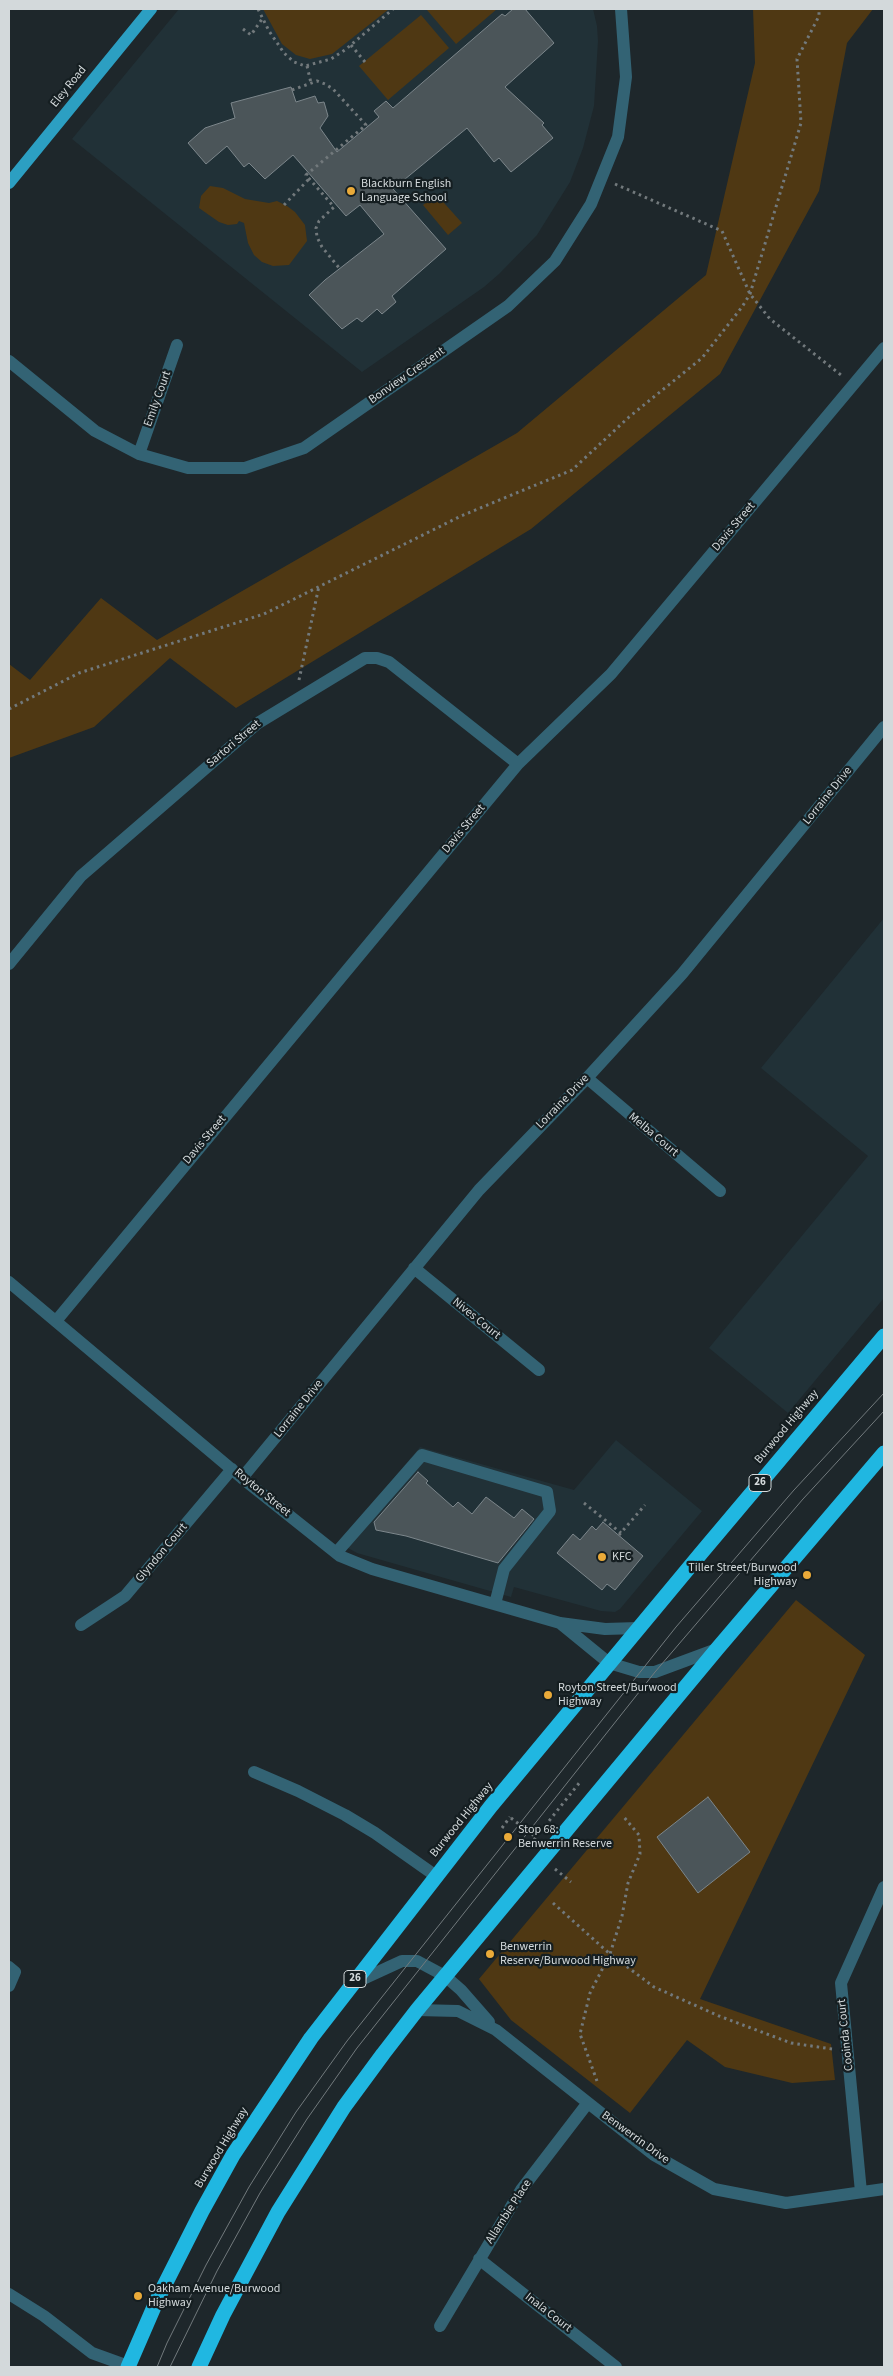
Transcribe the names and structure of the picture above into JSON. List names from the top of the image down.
{
  "streets": {
    "highway": ["Burwood Highway", "26"],
    "main road": ["Eley Road"],
    "street": [
      "Bonview Crescent",
      "Emily Court",
      "Davis Street",
      "Sartori Street",
      "Lorraine Drive",
      "Melba Court",
      "Nives Court",
      "Royton Street",
      "Glyndon Court",
      "Cooinda Court",
      "Benwerrin Drive",
      "Allambie Place",
      "Inala Court"
    ]
  },
  "crossings": [
    ["Bonview Crescent", "Emily Court"],
    ["Davis Street", "Sartori Street"],
    ["Davis Street", "Royton Street"],
    ["Lorraine Drive", "Melba Court"],
    ["Lorraine Drive", "Nives Court"],
    ["Lorraine Drive", "Royton Street"],
    ["Burwood Highway", "Royton Street"],
    ["Burwood Highway", "Benwerrin Drive"],
    ["Royton Street", "Glyndon Court"],
    ["Cooinda Court", "Benwerrin Drive"],
    ["Benwerrin Drive", "Allambie Place"],
    ["Allambie Place", "Inala Court"]
  ],
  "places": [
    "Blackburn English Language School",
    "KFC",
    "Tiller Street/Burwood Highway",
    "Royton Street/Burwood Highway",
    "Stop 68: Benwerrin Reserve",
    "Benwerrin Reserve/Burwood Highway",
    "Oakham Avenue/Burwood Highway"
  ]
}
